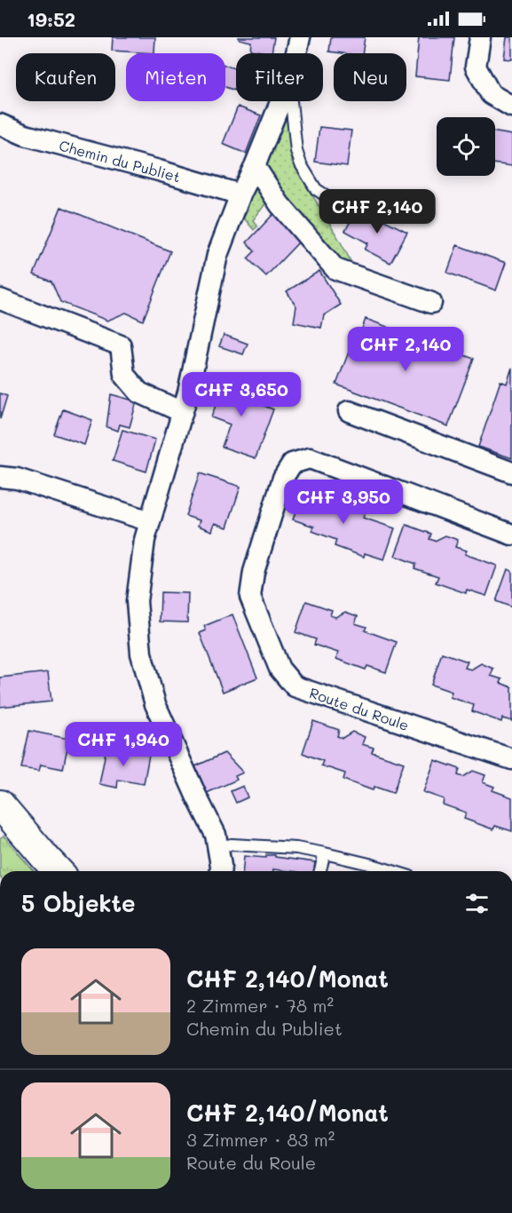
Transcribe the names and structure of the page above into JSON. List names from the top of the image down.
{
  "streets": {
    "street": ["Chemin du Publiet", "Route du Roule"]
  },
  "page": {
    "status": "19:52",
    "chip": [
      "Kaufen",
      "Mieten",
      "Filter",
      "Neu"
    ],
    "price": [
      "CHF 2,140",
      "CHF 2,140",
      "CHF 3,650",
      "CHF 3,950",
      "CHF 1,940"
    ],
    "heading": "5 Objekte",
    "list": [
      {
        "name": "CHF 2,140/Monat",
        "note": "2 Zimmer · 78 m² · Chemin du Publiet"
      },
      {
        "name": "CHF 2,140/Monat",
        "note": "3 Zimmer · 83 m² · Route du Roule"
      }
    ]
  }
}
